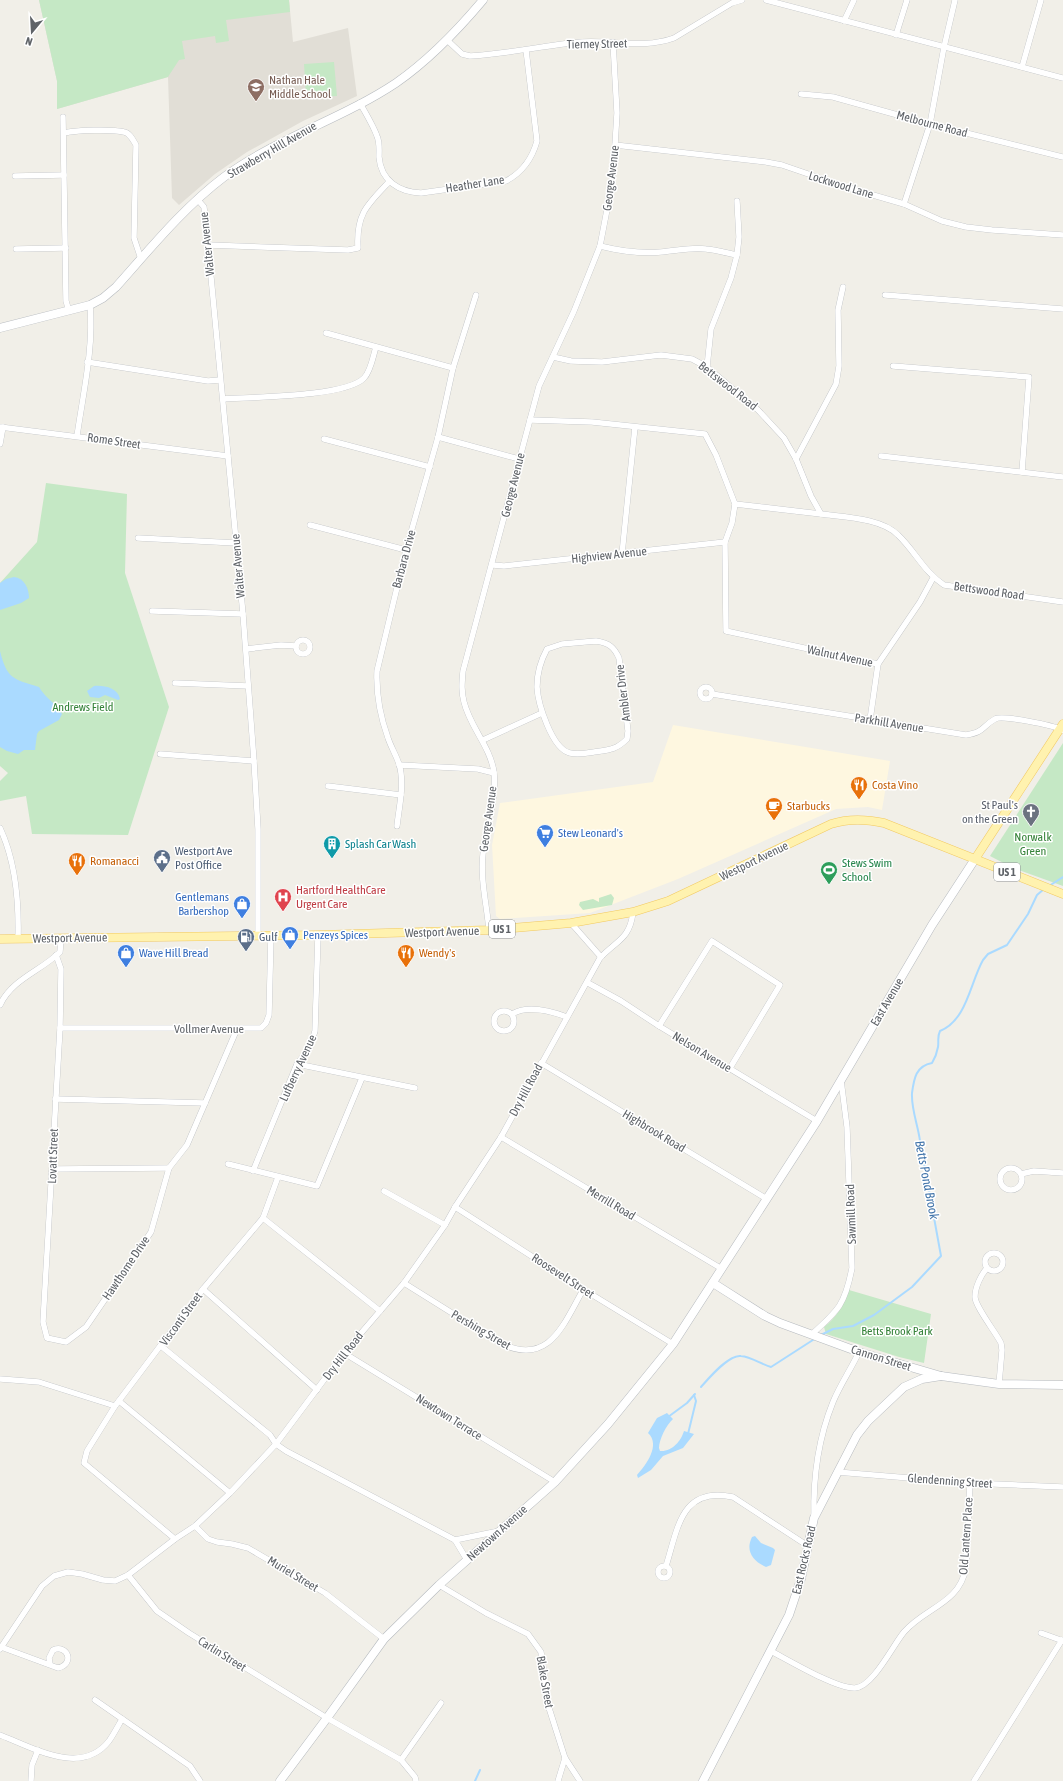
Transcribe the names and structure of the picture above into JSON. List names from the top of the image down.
{
  "streets": {
    "main road": [
      "Strawberry Hill Avenue",
      "Westport Avenue",
      "US 1",
      "East Avenue",
      "Cannon Street",
      "Newtown Avenue",
      "East Rocks Road"
    ],
    "street": [
      "Tierney Street",
      "Melbourne Road",
      "George Avenue",
      "Heather Lane",
      "Lockwood Lane",
      "Walter Avenue",
      "Bettswood Road",
      "Rome Street",
      "Highview Avenue",
      "Barbara Drive",
      "Walnut Avenue",
      "Ambler Drive",
      "Parkhill Avenue",
      "Vollmer Avenue",
      "Nelson Avenue",
      "Lufberry Avenue",
      "Dry Hill Road",
      "Highbrook Road",
      "Lovatt Street",
      "Merrill Road",
      "Sawmill Road",
      "Hawthorne Drive",
      "Roosevelt Street",
      "Visconti Street",
      "Pershing Street",
      "Newtown Terrace",
      "Glendenning Street",
      "Old Lantern Place",
      "Muriel Street",
      "Carlin Street",
      "Blake Street"
    ]
  },
  "crossings": [
    ["Tierney Street", "Strawberry Hill Avenue"],
    ["Tierney Street", "George Avenue"],
    ["Tierney Street", "Heather Lane"],
    ["Strawberry Hill Avenue", "Walter Avenue"],
    ["George Avenue", "Lockwood Lane"],
    ["George Avenue", "Bettswood Road"],
    ["George Avenue", "Highview Avenue"],
    ["George Avenue", "Westport Avenue"],
    ["Walter Avenue", "Rome Street"],
    ["Walter Avenue", "Westport Avenue"],
    ["Bettswood Road", "Walnut Avenue"],
    ["Highview Avenue", "Walnut Avenue"],
    ["Parkhill Avenue", "East Avenue"],
    ["Westport Avenue", "US 1"],
    ["Westport Avenue", "East Avenue"],
    ["Westport Avenue", "Vollmer Avenue"],
    ["Westport Avenue", "Lufberry Avenue"],
    ["Westport Avenue", "Dry Hill Road"],
    ["US 1", "East Avenue"],
    ["East Avenue", "Nelson Avenue"],
    ["East Avenue", "Highbrook Road"],
    ["East Avenue", "Merrill Road"],
    ["East Avenue", "Sawmill Road"],
    ["East Avenue", "Cannon Street"],
    ["East Avenue", "Newtown Avenue"],
    ["Vollmer Avenue", "Lovatt Street"],
    ["Vollmer Avenue", "Hawthorne Drive"],
    ["Nelson Avenue", "Dry Hill Road"],
    ["Dry Hill Road", "Highbrook Road"],
    ["Dry Hill Road", "Merrill Road"],
    ["Dry Hill Road", "Roosevelt Street"],
    ["Dry Hill Road", "Visconti Street"],
    ["Dry Hill Road", "Pershing Street"],
    ["Dry Hill Road", "Newtown Terrace"],
    ["Dry Hill Road", "Muriel Street"],
    ["Dry Hill Road", "Carlin Street"],
    ["Lovatt Street", "Hawthorne Drive"],
    ["Sawmill Road", "Cannon Street"],
    ["Roosevelt Street", "Pershing Street"],
    ["Roosevelt Street", "Newtown Avenue"],
    ["Cannon Street", "Newtown Avenue"],
    ["Cannon Street", "East Rocks Road"],
    ["Newtown Terrace", "Newtown Avenue"],
    ["Glendenning Street", "Old Lantern Place"],
    ["Glendenning Street", "East Rocks Road"],
    ["Newtown Avenue", "Muriel Street"],
    ["Newtown Avenue", "Carlin Street"],
    ["Newtown Avenue", "Blake Street"],
    ["Old Lantern Place", "East Rocks Road"]
  ],
  "water": ["Betts Pond Brook"],
  "parks": ["Andrews Field", "Norwalk Green", "Betts Brook Park"],
  "places": {
    "school or university": ["Nathan Hale Middle School"],
    "restaurant": ["Costa Vino", "Romanacci", "Wendy's"],
    "cafe": ["Starbucks"],
    "church": ["St Paul's on the Green"],
    "supermarket": ["Stew Leonard's"],
    "building": ["Splash Car Wash"],
    "public building": ["Westport Ave Post Office"],
    "sports": ["Stews Swim School"],
    "hospital": ["Hartford HealthCare Urgent Care"],
    "shop": ["Gentlemans Barbershop", "Penzeys Spices", "Wave Hill Bread"],
    "fuel station": ["Gulf"]
  },
  "north": "bottom"
}
